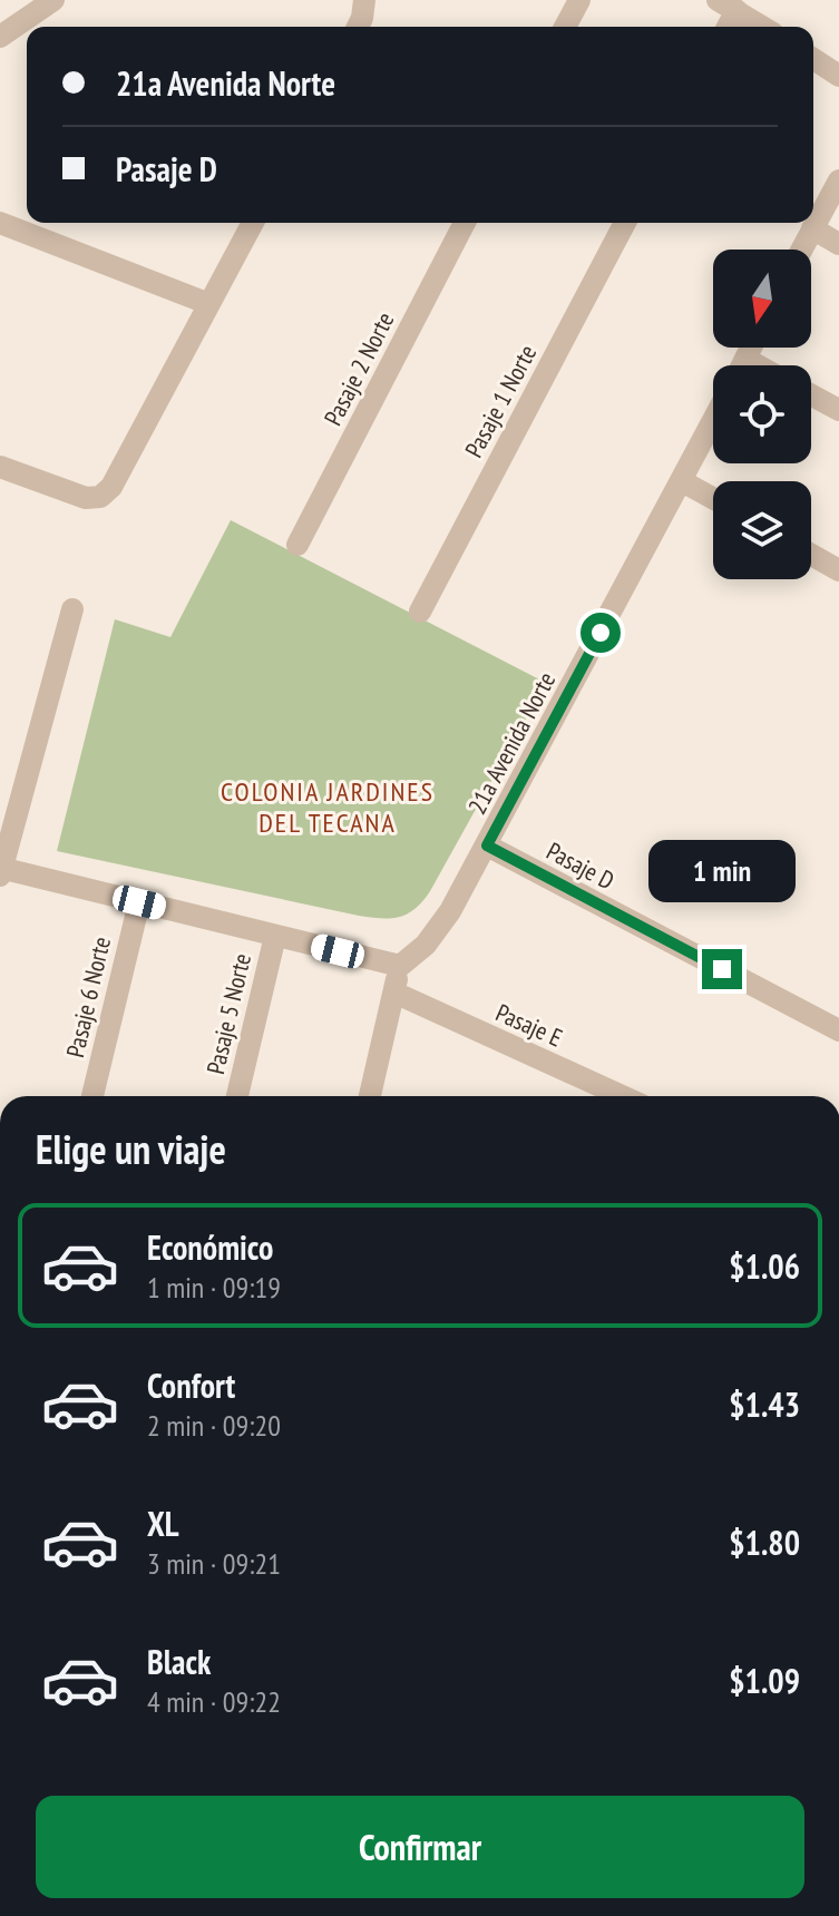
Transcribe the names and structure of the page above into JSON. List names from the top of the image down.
{
  "streets": {
    "street": [
      "Pasaje 2 Norte",
      "Pasaje 1 Norte",
      "21a Avenida Norte",
      "Pasaje D",
      "Pasaje 6 Norte",
      "Pasaje 5 Norte",
      "Pasaje E"
    ]
  },
  "crossings": [
    ["21a Avenida Norte", "Pasaje D"]
  ],
  "districts": ["COLONIA JARDINES DEL TECANA"],
  "north": "bottom",
  "page": {
    "banner": ["21a Avenida Norte", "Pasaje D"],
    "bubble": "1 min",
    "heading": "Elige un viaje",
    "list": [
      {
        "name": "Económico",
        "note": "1 min · 09:19",
        "value": "$1.06"
      },
      {
        "name": "Confort",
        "note": "2 min · 09:20",
        "value": "$1.43"
      },
      {
        "name": "XL",
        "note": "3 min · 09:21",
        "value": "$1.80"
      },
      {
        "name": "Black",
        "note": "4 min · 09:22",
        "value": "$1.09"
      }
    ],
    "buttons": "Confirmar"
  }
}
